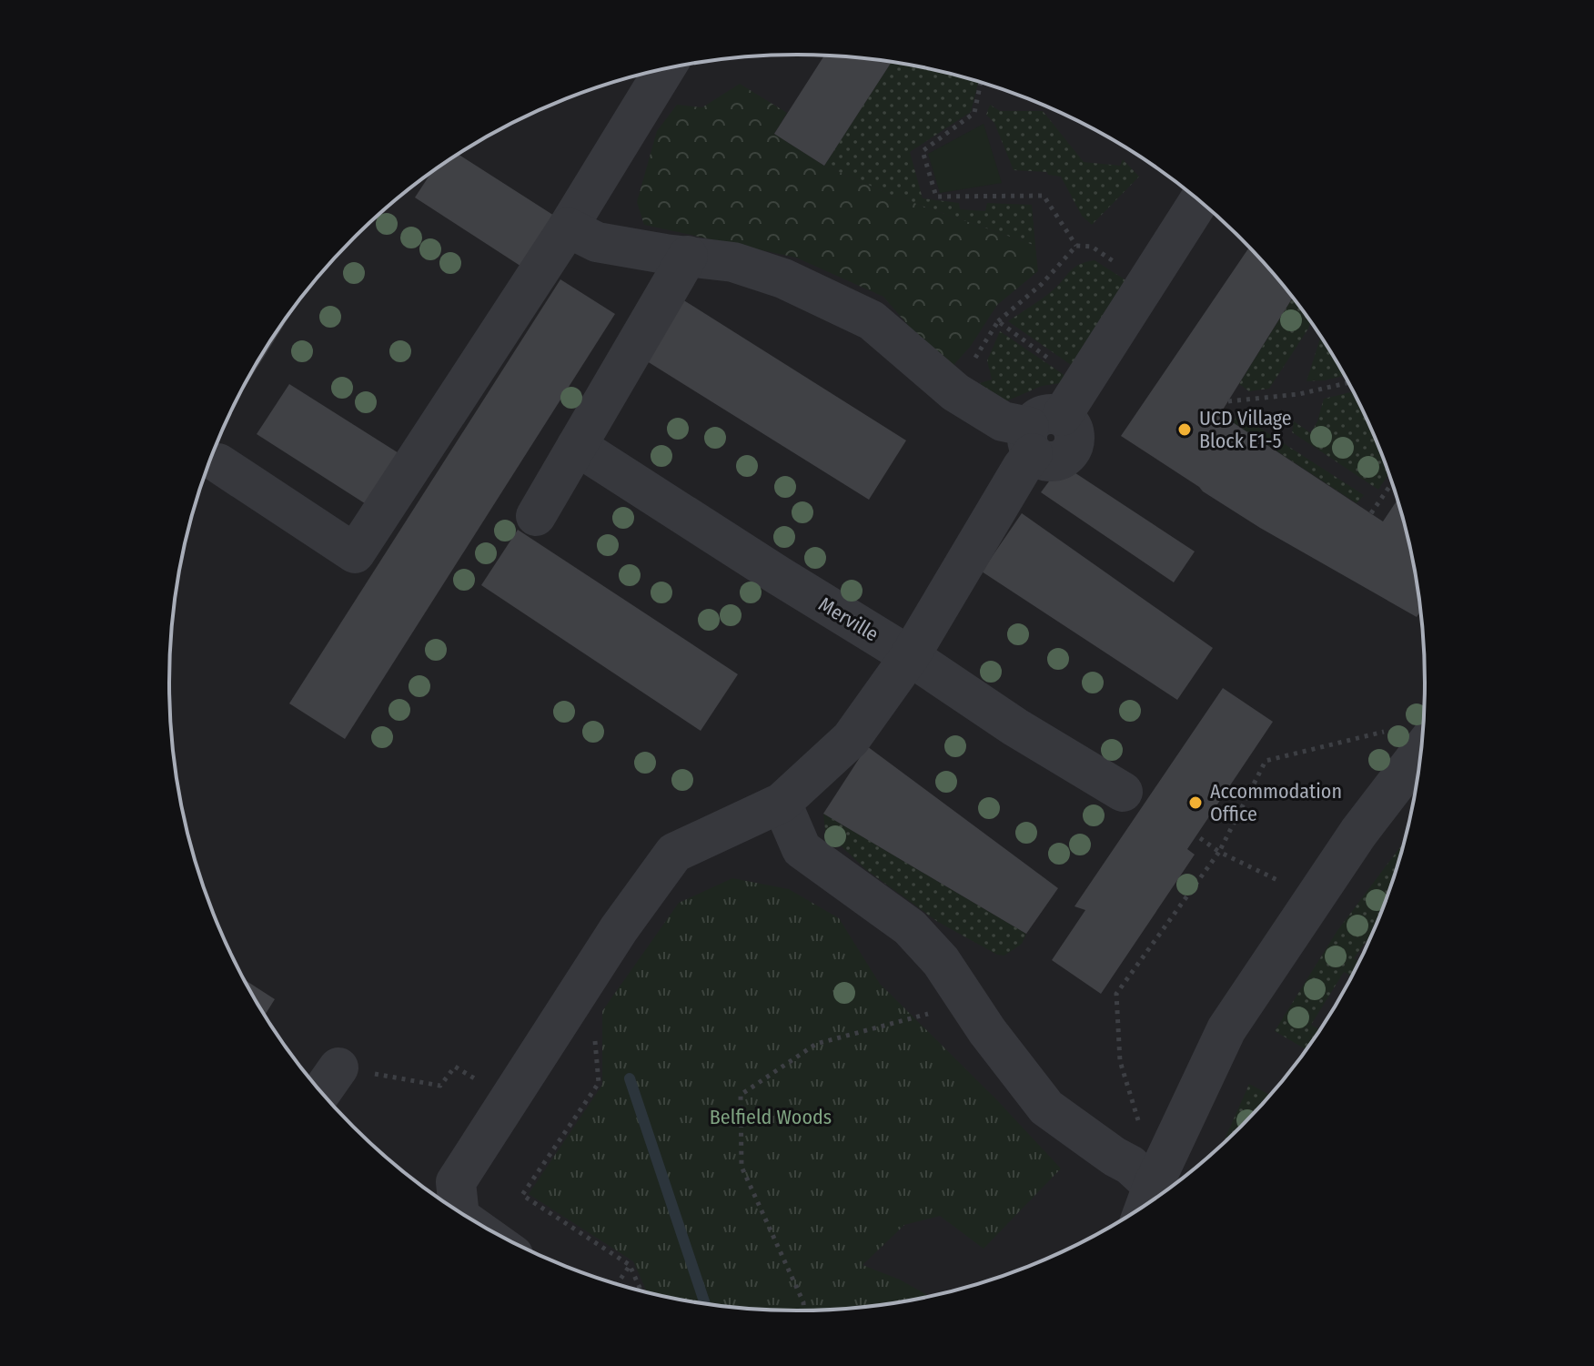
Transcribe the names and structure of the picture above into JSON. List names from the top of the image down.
{
  "streets": {
    "street": ["Merville"]
  },
  "parks": ["Belfield Woods"],
  "places": ["UCD Village Block E1-5", "Accommodation Office"]
}
